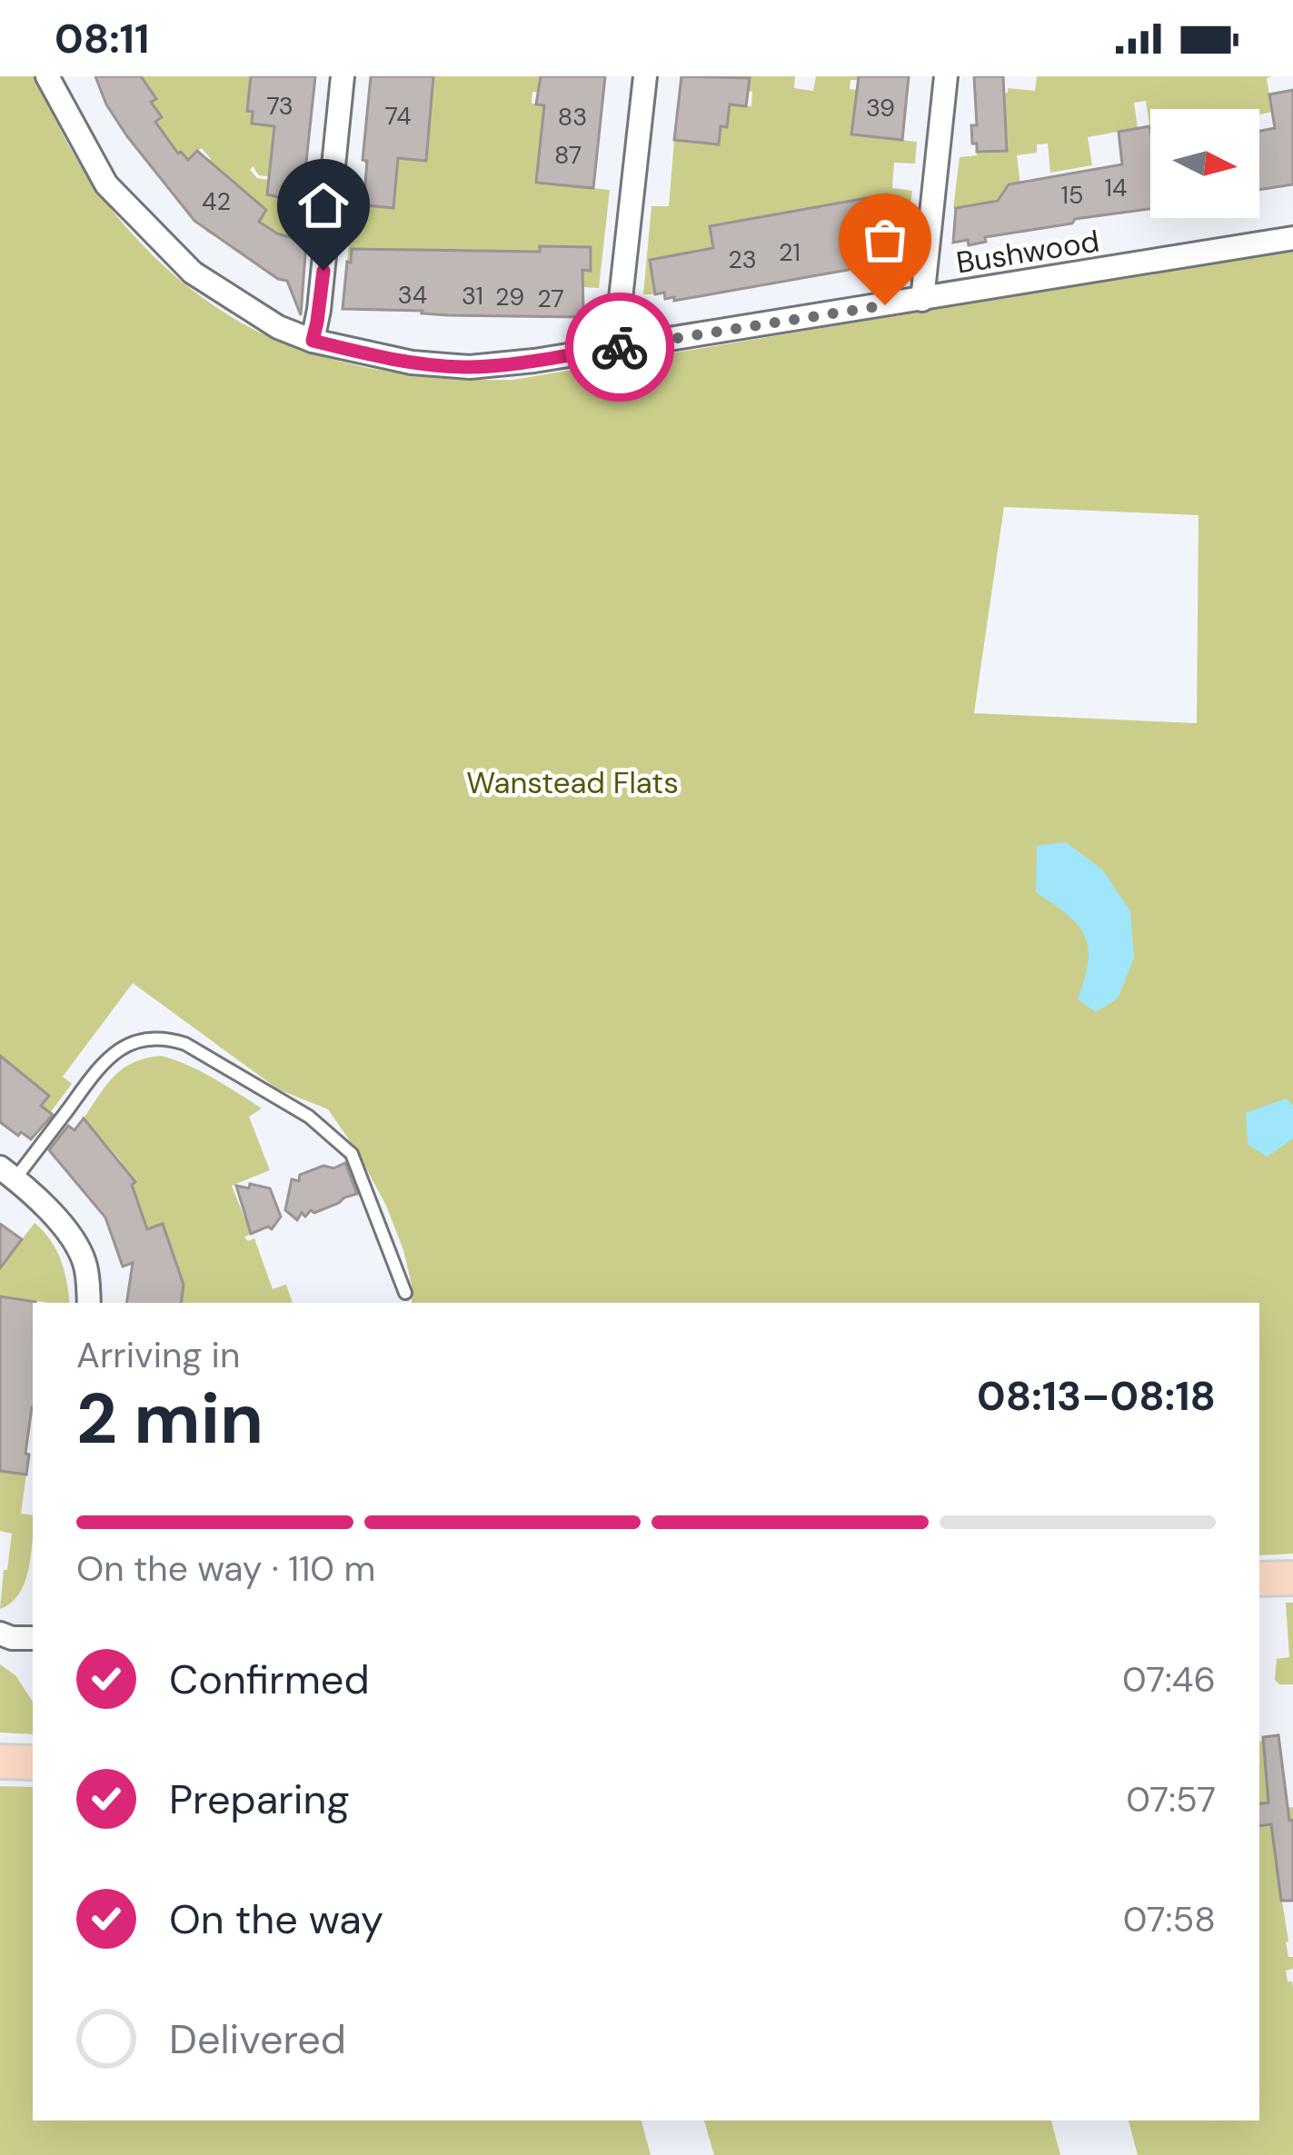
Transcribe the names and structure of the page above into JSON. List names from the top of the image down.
{
  "streets": {
    "street": ["Bushwood"]
  },
  "parks": ["Wanstead Flats"],
  "house_numbers": [
    "73",
    "39",
    "74",
    "83",
    "87",
    "14",
    "15",
    "42",
    "21",
    "23",
    "34",
    "31",
    "29",
    "27"
  ],
  "north": "right",
  "page": {
    "status": "08:11",
    "heading": ["2 min", "Arriving in", "08:13–08:18"],
    "bar": "On the way · 110 m",
    "list": [
      ["Confirmed", "07:46"],
      ["Preparing", "07:57"],
      ["On the way", "07:58"],
      "Delivered"
    ]
  }
}
